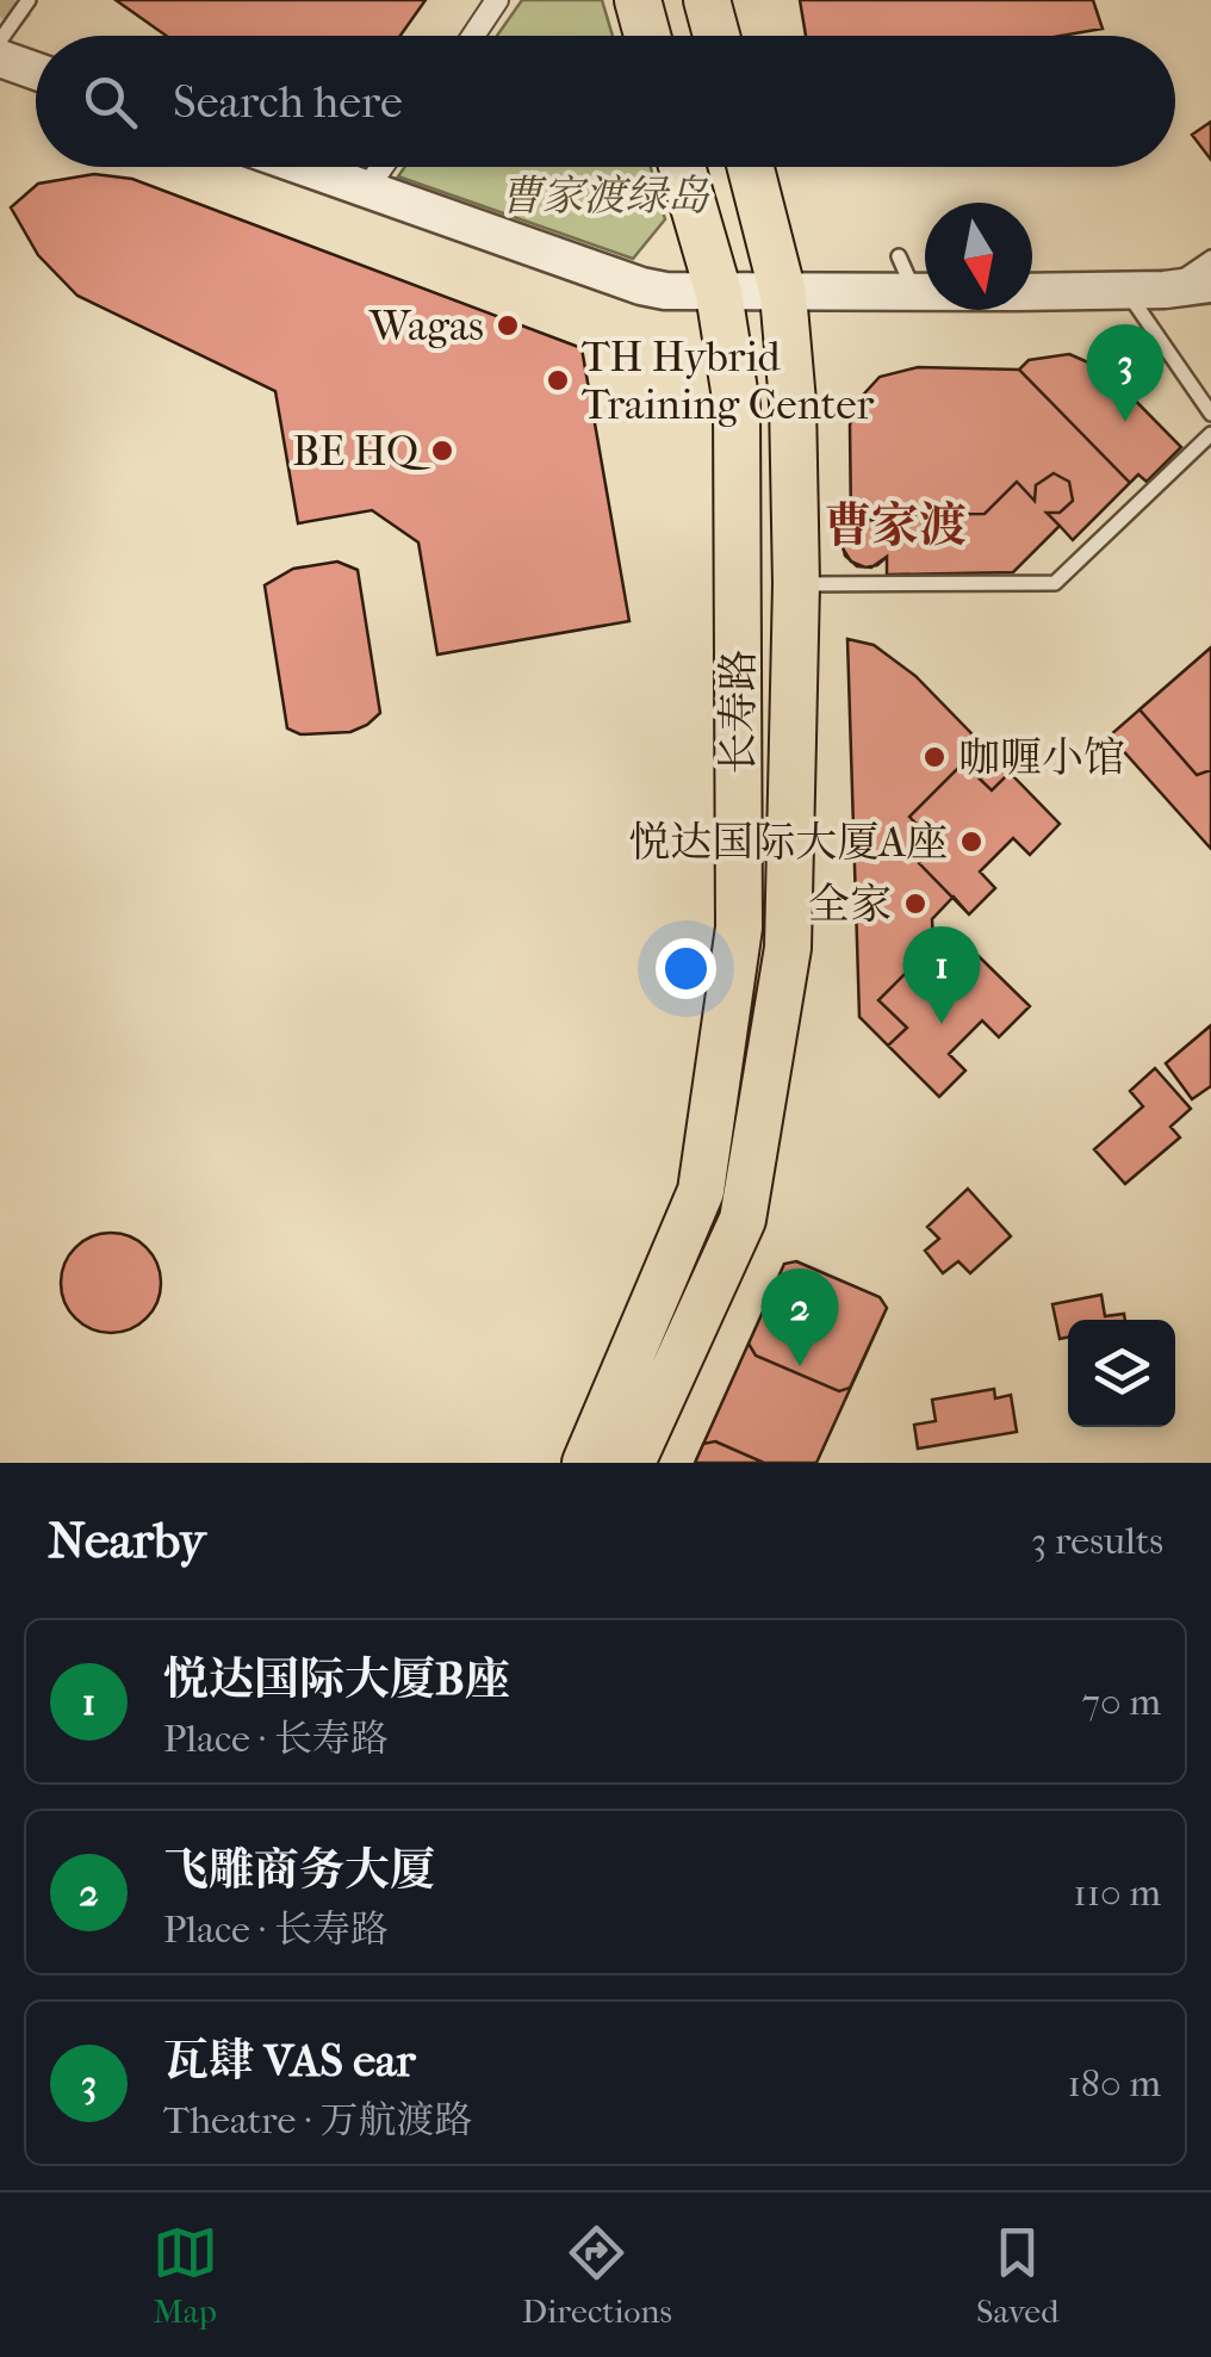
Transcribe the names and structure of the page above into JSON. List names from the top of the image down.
{
  "streets": {
    "main road": ["长寿路"]
  },
  "districts": ["曹家渡"],
  "parks": ["曹家渡绿岛"],
  "places": [
    "Wagas",
    "TH Hybrid Training Center",
    "BE HQ",
    "咖喱小馆",
    "悦达国际大厦A座",
    "全家"
  ],
  "north": "bottom",
  "page": {
    "search": "Search here",
    "pins": ["3", "1", "2"],
    "heading": ["Nearby", "3 results"],
    "list": [
      {
        "mark": "1",
        "name": "悦达国际大厦B座",
        "note": "Place · 长寿路",
        "value": "70 m"
      },
      {
        "mark": "2",
        "name": "飞雕商务大厦",
        "note": "Place · 长寿路",
        "value": "110 m"
      },
      {
        "mark": "3",
        "name": "瓦肆 VAS ear",
        "note": "Theatre · 万航渡路",
        "value": "180 m"
      }
    ],
    "nav": ["Map", "Directions", "Saved"]
  }
}
